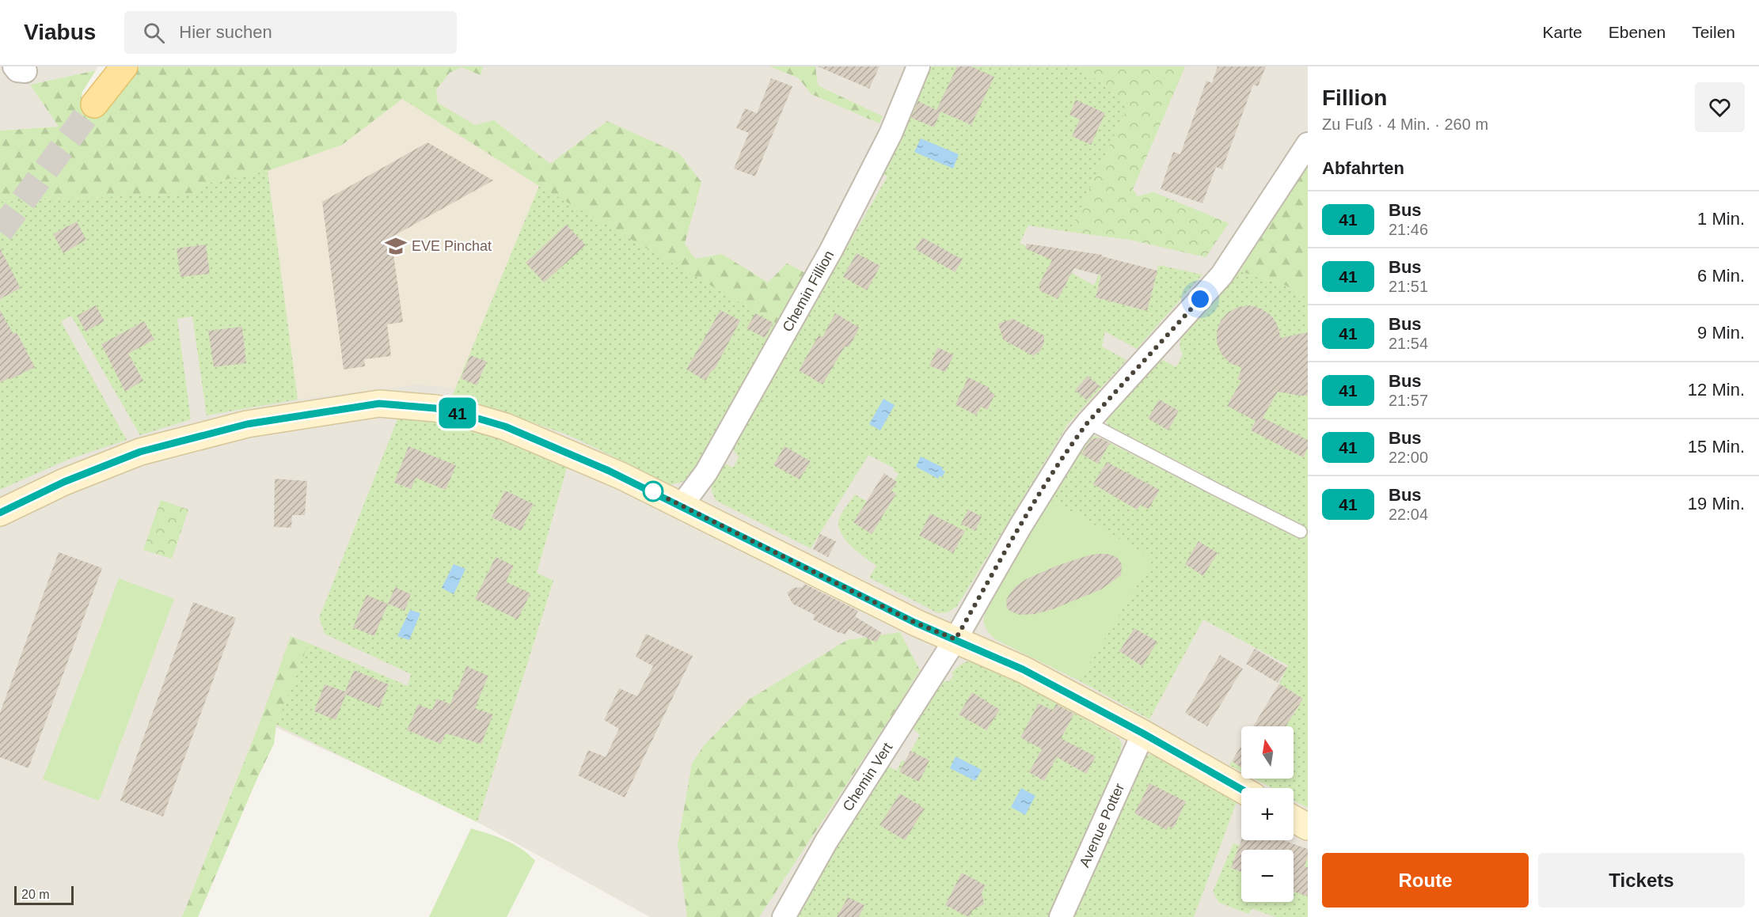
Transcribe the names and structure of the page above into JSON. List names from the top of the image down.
{
  "streets": {
    "street": ["Chemin Fillion", "Chemin Vert", "Avenue Potter"]
  },
  "places": {
    "school or university": ["EVE Pinchat"]
  },
  "lines": ["bus line 41"],
  "scale_bar": "20 m",
  "north": "top",
  "page": {
    "header": "Viabus",
    "search": "Hier suchen",
    "nav": ["Karte", "Ebenen", "Teilen"],
    "on_map": "41",
    "heading": [
      ["Fillion", "Zu Fuß · 4 Min. · 260 m"],
      "Abfahrten"
    ],
    "list": [
      {
        "mark": "41",
        "name": "Bus",
        "note": "21:46",
        "value": "1 Min."
      },
      {
        "mark": "41",
        "name": "Bus",
        "note": "21:51",
        "value": "6 Min."
      },
      {
        "mark": "41",
        "name": "Bus",
        "note": "21:54",
        "value": "9 Min."
      },
      {
        "mark": "41",
        "name": "Bus",
        "note": "21:57",
        "value": "12 Min."
      },
      {
        "mark": "41",
        "name": "Bus",
        "note": "22:00",
        "value": "15 Min."
      },
      {
        "mark": "41",
        "name": "Bus",
        "note": "22:04",
        "value": "19 Min."
      }
    ],
    "map_buttons": ["+", "−"],
    "buttons": ["Route", "Tickets"],
    "scale": "20 m"
  }
}
